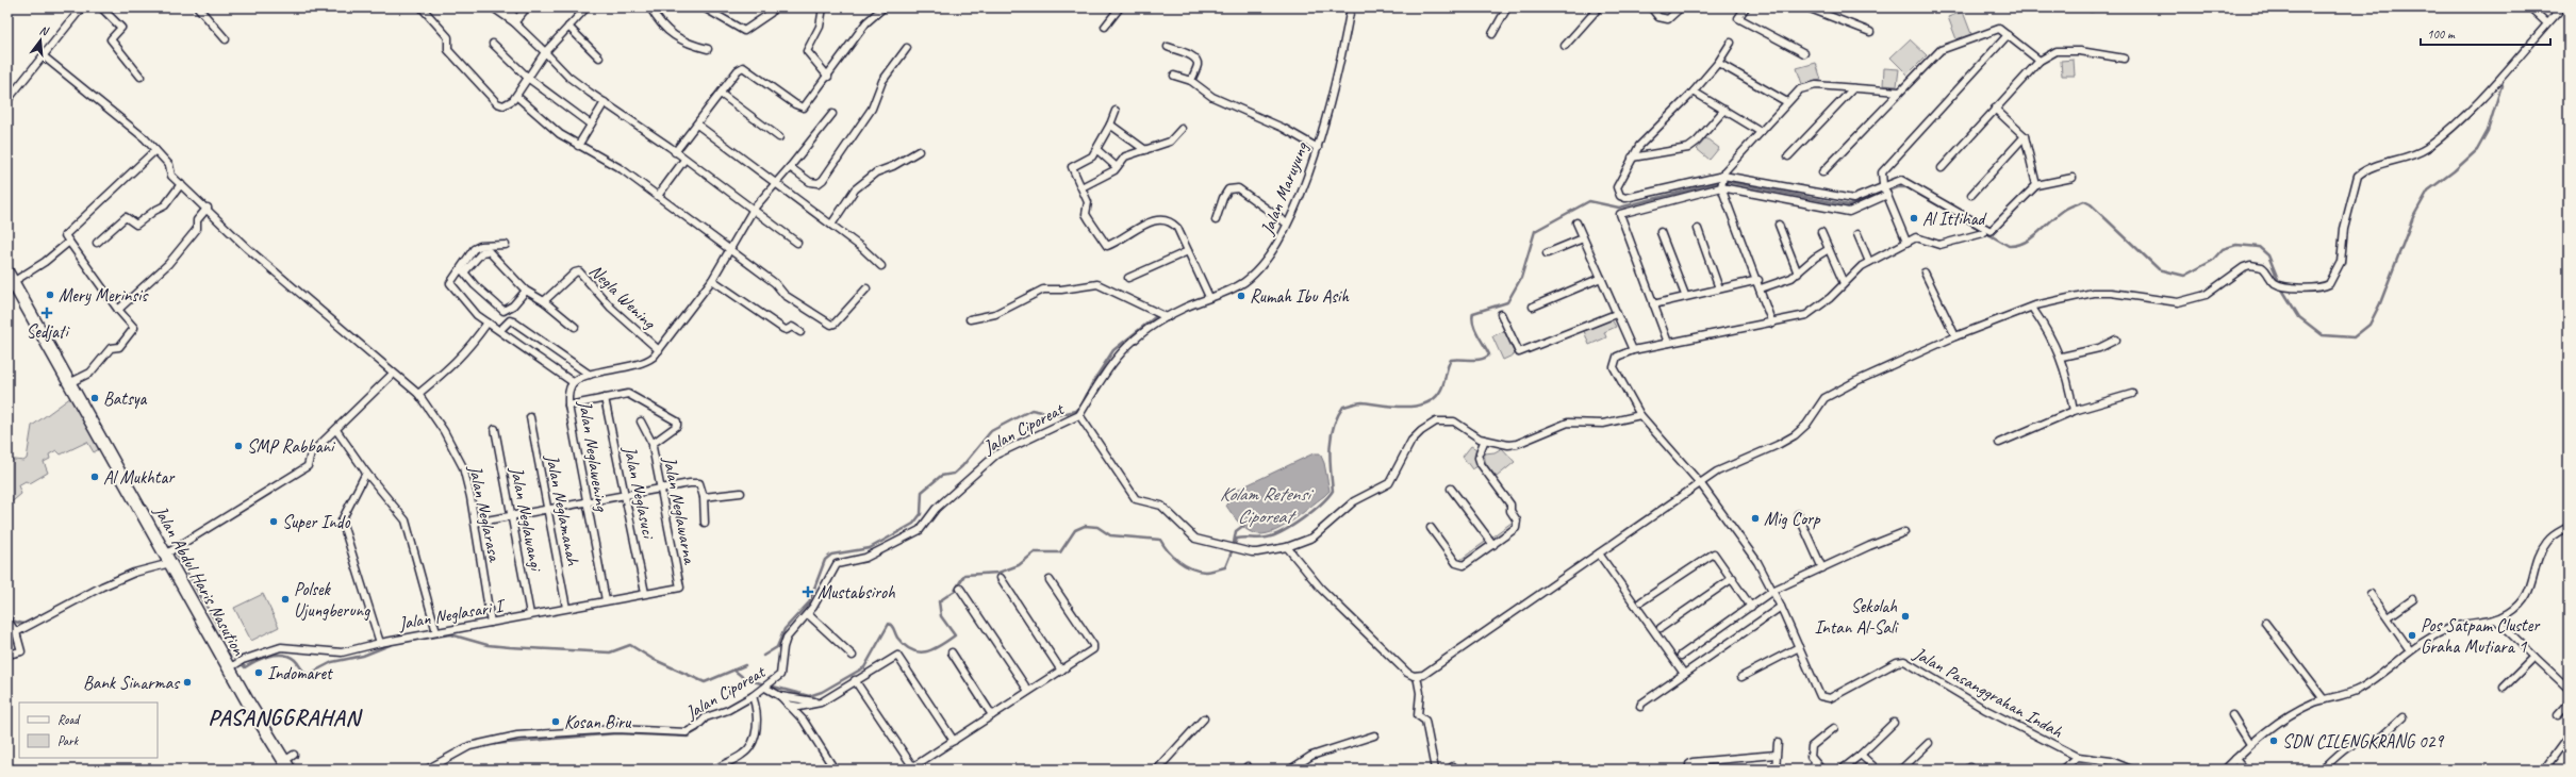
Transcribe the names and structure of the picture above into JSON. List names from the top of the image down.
{
  "streets": {
    "highway": ["Jalan Abdul Haris Nasution"],
    "street": [
      "Jalan Maruyung",
      "Negla Wening",
      "Jalan Ciporeat",
      "Jalan Neglawening",
      "Jalan Neglasuci",
      "Jalan Neglamanah",
      "Jalan Neglawarna",
      "Jalan Neglarasa",
      "Jalan Neglawangi",
      "Jalan Neglasari I",
      "Jalan Pasanggrahan Indah"
    ]
  },
  "crossings": [
    ["Jalan Maruyung", "Jalan Ciporeat"],
    ["Negla Wening", "Jalan Neglawening"],
    ["Jalan Ciporeat", "Jalan Pasanggrahan Indah"],
    ["Jalan Neglawening", "Jalan Neglasari I"],
    ["Jalan Neglasuci", "Jalan Neglawarna"],
    ["Jalan Neglasuci", "Jalan Neglasari I"],
    ["Jalan Neglamanah", "Jalan Neglasari I"],
    ["Jalan Neglawarna", "Jalan Neglasari I"],
    ["Jalan Neglarasa", "Jalan Neglasari I"],
    ["Jalan Neglawangi", "Jalan Neglasari I"],
    ["Jalan Abdul Haris Nasution", "Jalan Neglasari I"]
  ],
  "districts": ["PASANGGRAHAN"],
  "water": ["Kolam Retensi Ciporeat"],
  "places": {
    "other": [
      "Al Ittihad",
      "Mery Merinsis",
      "Rumah Ibu Asih",
      "Batsya",
      "SMP Rabbani",
      "Al Mukhtar",
      "Mig Corp",
      "Super Indo",
      "Polsek Ujungberung",
      "Sekolah Intan Al-Sali",
      "Pos Satpam Cluster Graha Mutiara 1",
      "Indomaret",
      "Bank Sinarmas",
      "Kosan Biru",
      "SDN CILENGKRANG 029"
    ],
    "health": ["Sedjati", "Mustabsiroh"]
  },
  "legend": ["Road", "Park"],
  "scale_bar": "100 m",
  "north": "top"
}
